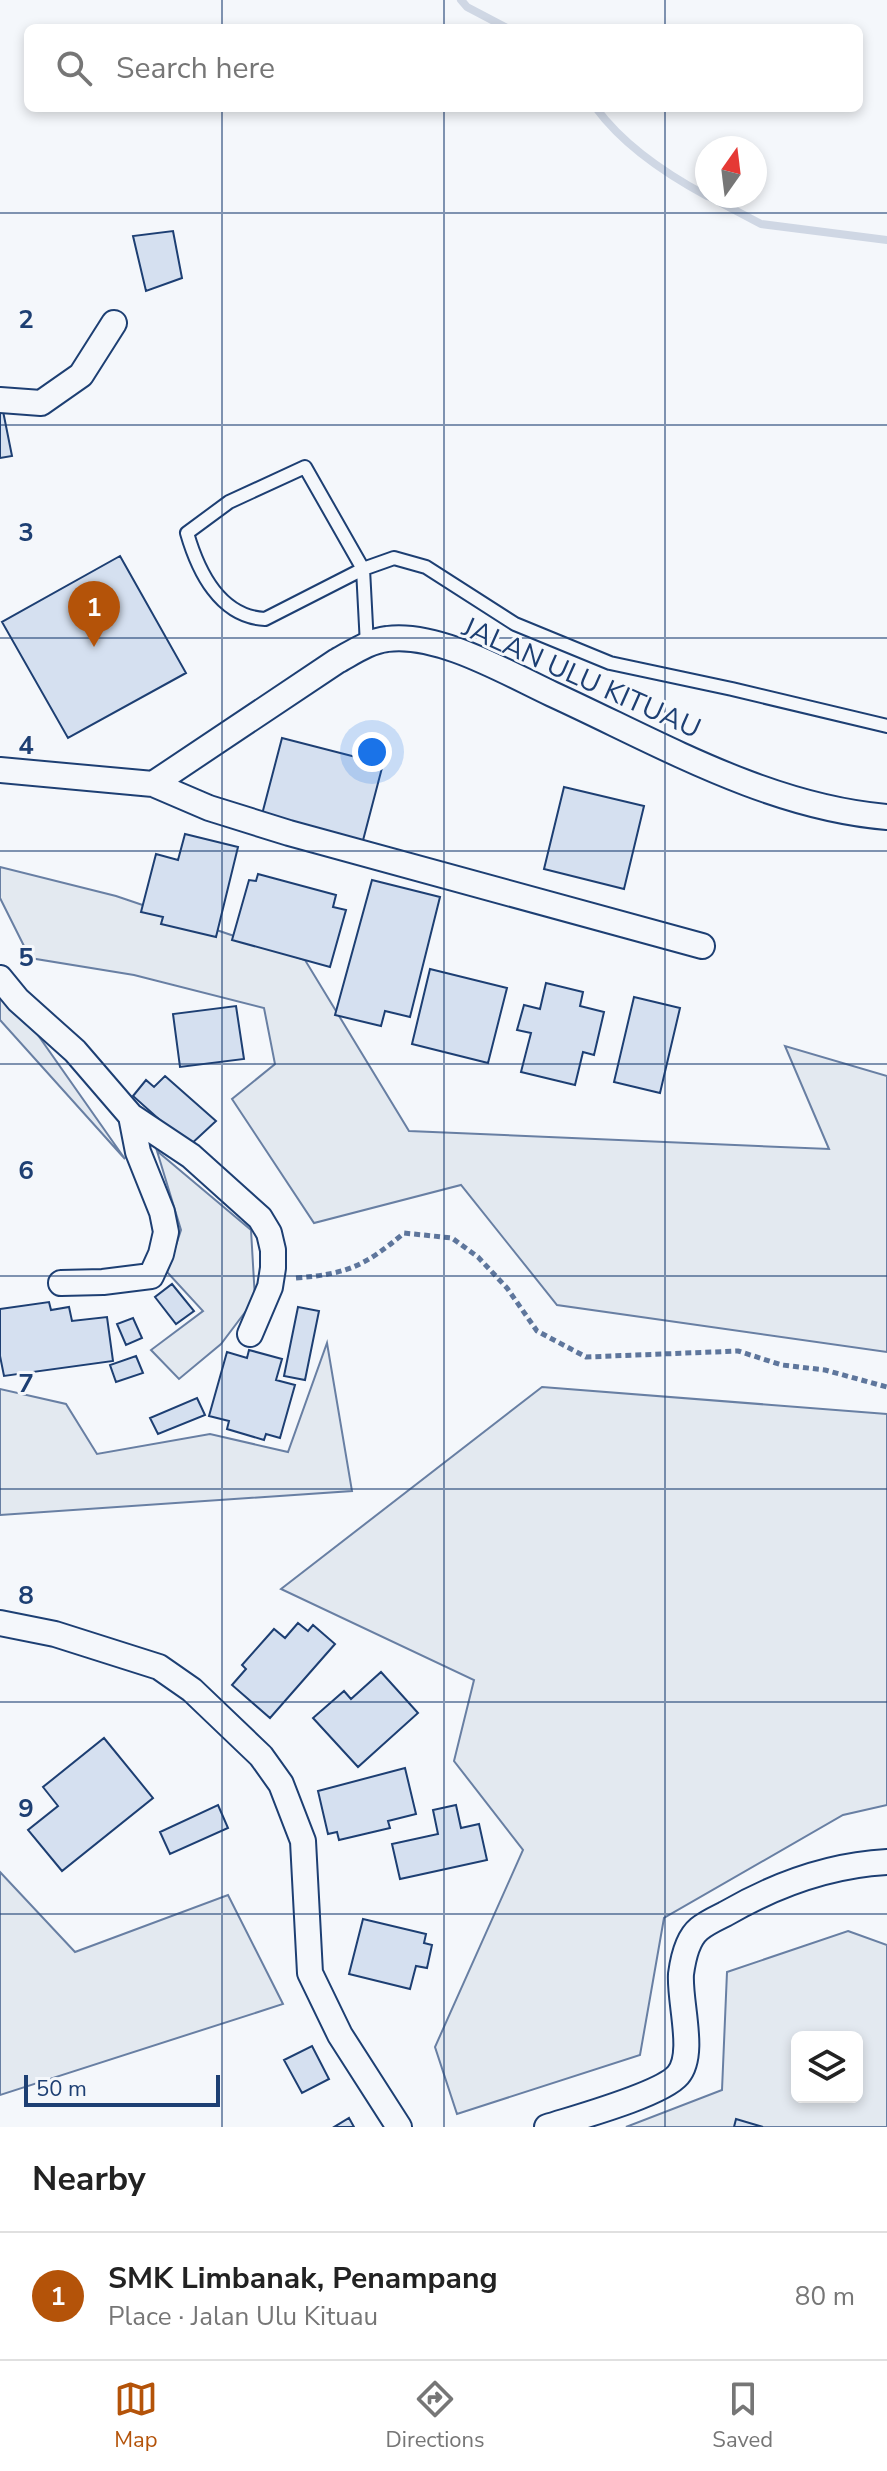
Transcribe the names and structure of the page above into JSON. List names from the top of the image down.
{
  "streets": {
    "street": ["JALAN ULU KITUAU"]
  },
  "scale_bar": "50 m",
  "north": "top",
  "page": {
    "search": "Search here",
    "pins": "1",
    "scale": "50 m",
    "heading": "Nearby",
    "list": [
      {
        "mark": "1",
        "name": "SMK Limbanak, Penampang",
        "note": "Place · Jalan Ulu Kituau",
        "value": "80 m"
      }
    ],
    "nav": ["Map", "Directions", "Saved"]
  },
  "grid": {
    "rows": [
      "2",
      "3",
      "4",
      "5",
      "6",
      "7",
      "8",
      "9"
    ]
  }
}
